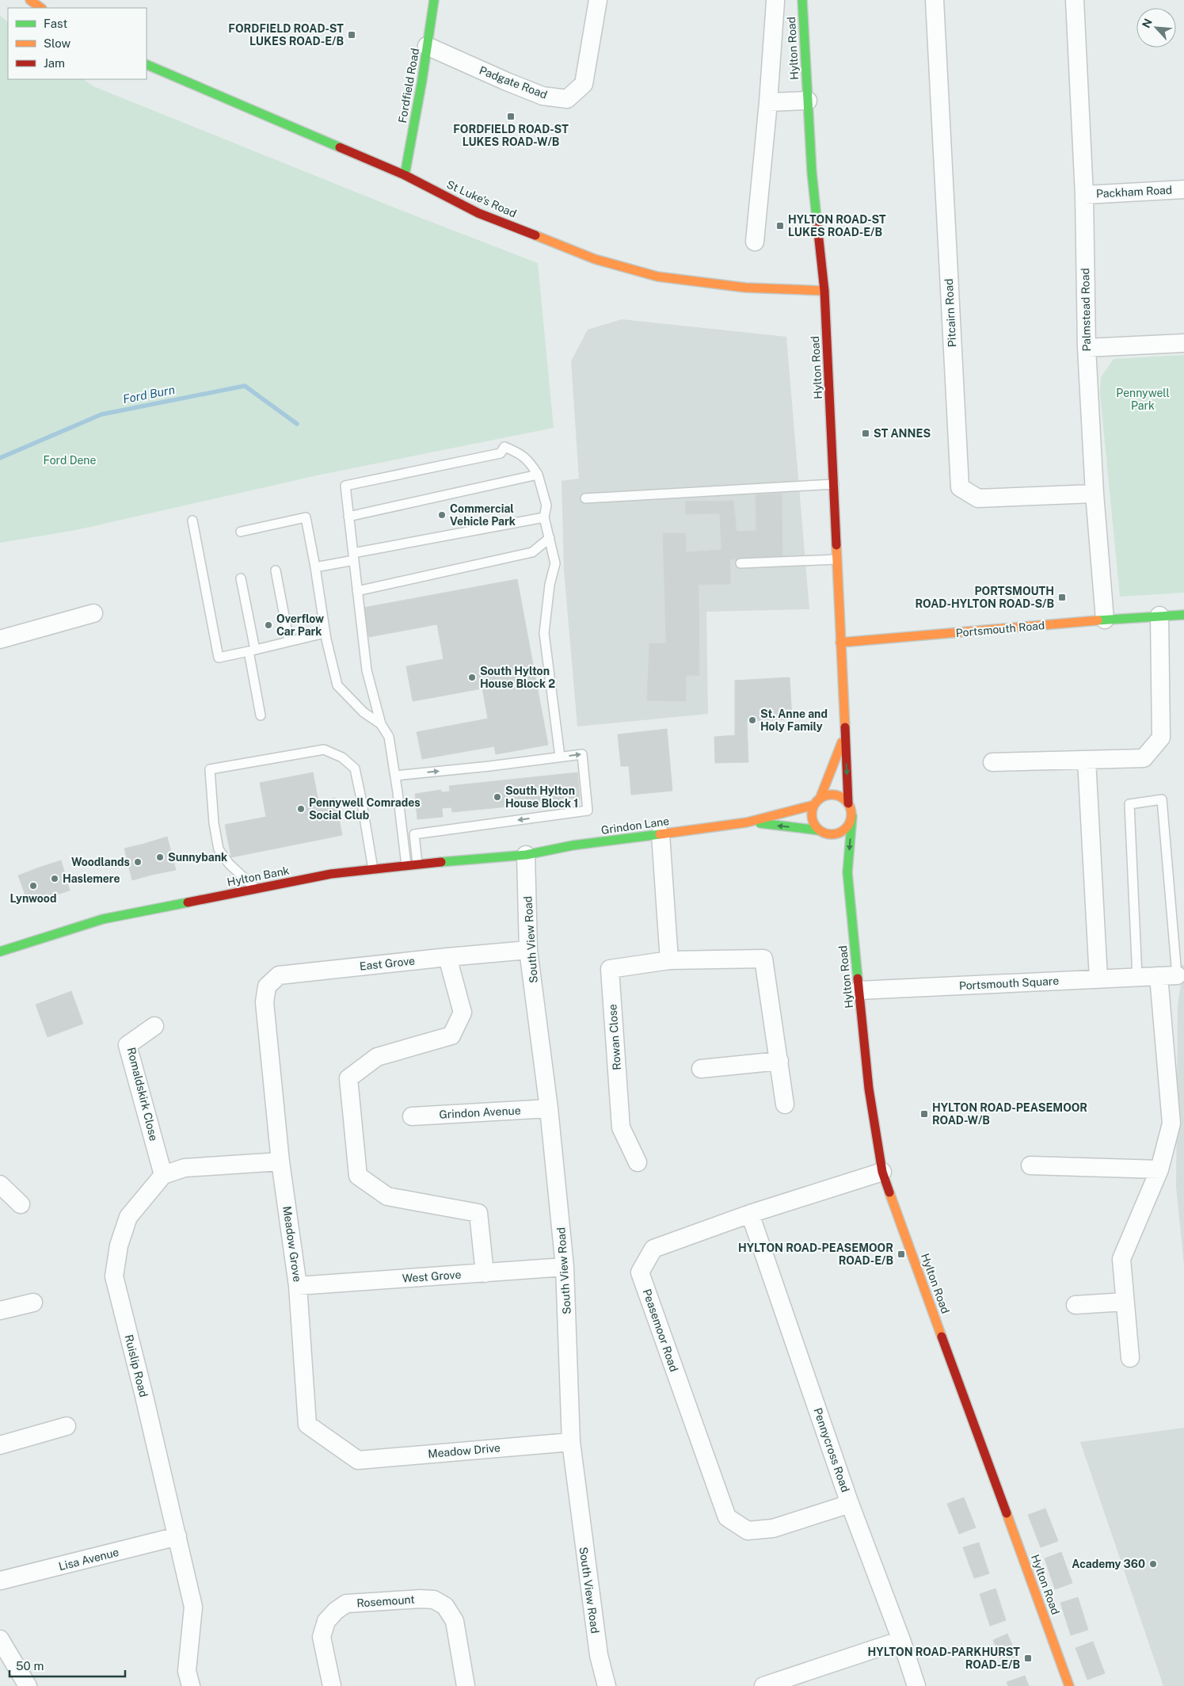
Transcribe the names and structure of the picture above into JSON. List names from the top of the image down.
{
  "streets": {
    "street": [
      "Hylton Road",
      "Padgate Road",
      "Fordfield Road",
      "Packham Road",
      "St Luke's Road",
      "Palmstead Road",
      "Pitcairn Road",
      "Portsmouth Road",
      "Grindon Lane",
      "Hylton Bank",
      "South View Road",
      "East Grove",
      "Portsmouth Square",
      "Rowan Close",
      "Romaldskirk Close",
      "Grindon Avenue",
      "Meadow Grove",
      "West Grove",
      "Peasemoor Road",
      "Ruislip Road",
      "Pennycross Road",
      "Meadow Drive",
      "Lisa Avenue",
      "Rosemount"
    ]
  },
  "crossings": [
    ["Hylton Road", "St Luke's Road"],
    ["Hylton Road", "Portsmouth Road"],
    ["Hylton Road", "Grindon Lane"],
    ["Hylton Road", "Portsmouth Square"],
    ["Hylton Road", "Peasemoor Road"],
    ["Padgate Road", "Fordfield Road"],
    ["Fordfield Road", "St Luke's Road"],
    ["Packham Road", "Palmstead Road"],
    ["Palmstead Road", "Pitcairn Road"],
    ["Palmstead Road", "Portsmouth Road"],
    ["Grindon Lane", "Hylton Bank"],
    ["Grindon Lane", "South View Road"],
    ["Hylton Bank", "South View Road"],
    ["South View Road", "East Grove"],
    ["South View Road", "Grindon Avenue"],
    ["South View Road", "West Grove"],
    ["South View Road", "Meadow Drive"],
    ["East Grove", "Meadow Grove"],
    ["Romaldskirk Close", "Ruislip Road"],
    ["Meadow Grove", "West Grove"],
    ["Meadow Grove", "Meadow Drive"],
    ["Peasemoor Road", "Pennycross Road"],
    ["Ruislip Road", "Lisa Avenue"]
  ],
  "water": ["Ford Burn"],
  "parks": ["Pennywell Park", "Ford Dene"],
  "places": {
    "transit": [
      "FORDFIELD ROAD-ST LUKES ROAD-E/B",
      "FORDFIELD ROAD-ST LUKES ROAD-W/B",
      "HYLTON ROAD-ST LUKES ROAD-E/B",
      "ST ANNES",
      "PORTSMOUTH ROAD-HYLTON ROAD-S/B",
      "HYLTON ROAD-PEASEMOOR ROAD-W/B",
      "HYLTON ROAD-PEASEMOOR ROAD-E/B",
      "HYLTON ROAD-PARKHURST ROAD-E/B"
    ],
    "other": [
      "Commercial Vehicle Park",
      "Overflow Car Park",
      "South Hylton House Block 2",
      "St. Anne and Holy Family",
      "South Hylton House Block 1",
      "Pennywell Comrades Social Club",
      "Sunnybank",
      "Woodlands",
      "Haslemere",
      "Lynwood",
      "Academy 360"
    ]
  },
  "legend": ["Fast", "Slow", "Jam"],
  "scale_bar": "50 m",
  "north": "top left"
}
